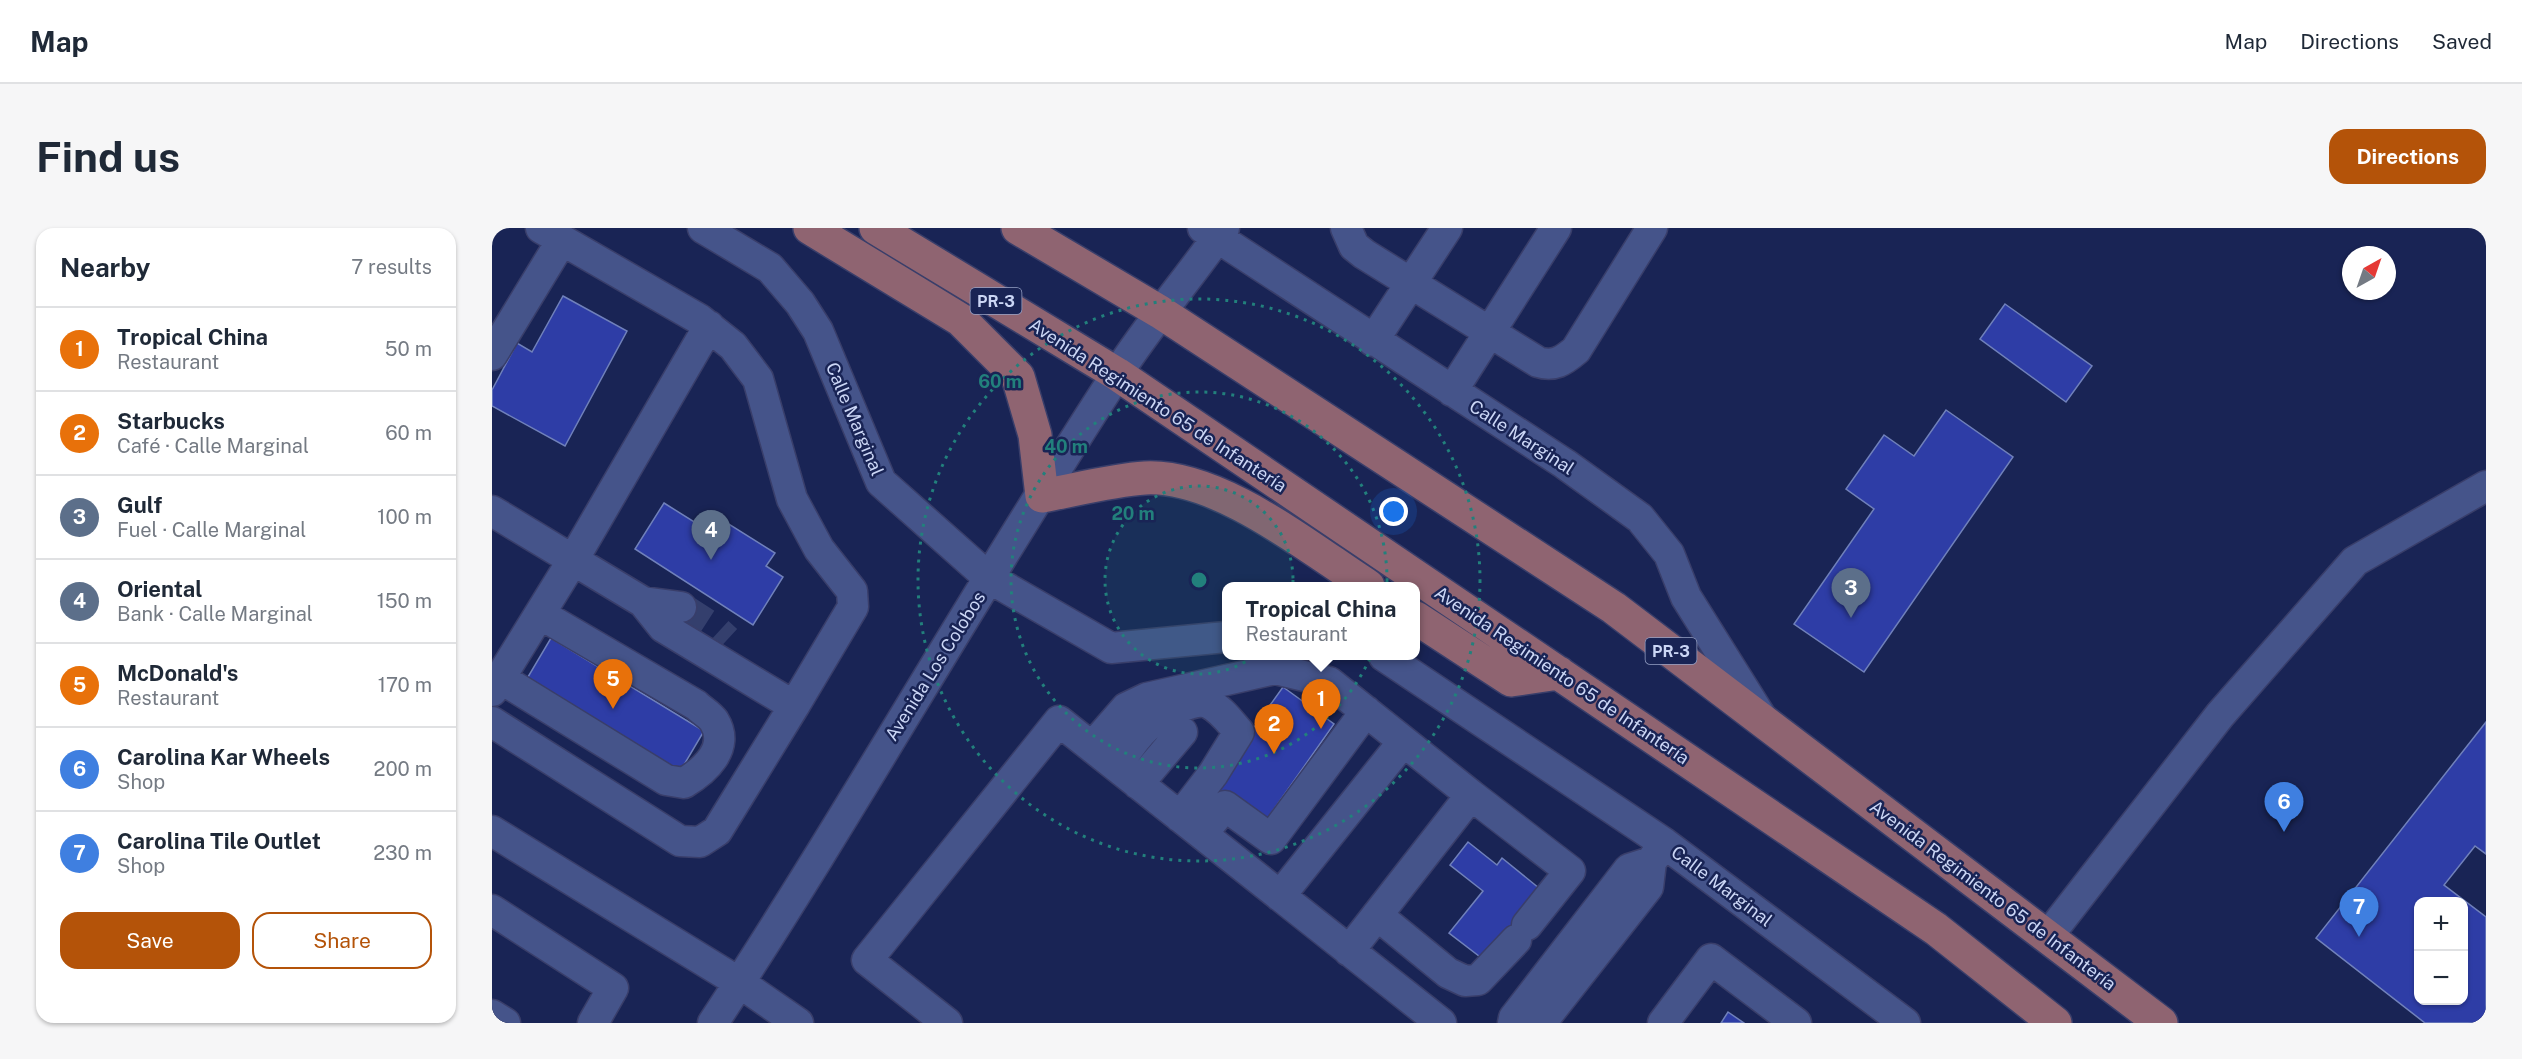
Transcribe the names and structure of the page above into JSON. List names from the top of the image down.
{
  "streets": {
    "main road": ["PR-3", "Avenida Regimiento 65 de Infantería"],
    "street": ["Calle Marginal", "Avenida Los Colobos"]
  },
  "crossings": [
    ["Avenida Regimiento 65 de Infantería", "Calle Marginal"],
    ["Avenida Regimiento 65 de Infantería", "Avenida Los Colobos"],
    ["Calle Marginal", "Avenida Los Colobos"]
  ],
  "north": "top right",
  "page": {
    "header": "Map",
    "nav": ["Map", "Directions", "Saved"],
    "buttons": [
      "Directions",
      ["Save", "Share"]
    ],
    "title": "Find us",
    "heading": ["Nearby", "7 results"],
    "list": [
      {
        "mark": "1",
        "name": "Tropical China",
        "note": "Restaurant",
        "value": "50 m"
      },
      {
        "mark": "2",
        "name": "Starbucks",
        "note": "Café · Calle Marginal",
        "value": "60 m"
      },
      {
        "mark": "3",
        "name": "Gulf",
        "note": "Fuel · Calle Marginal",
        "value": "100 m"
      },
      {
        "mark": "4",
        "name": "Oriental",
        "note": "Bank · Calle Marginal",
        "value": "150 m"
      },
      {
        "mark": "5",
        "name": "McDonald's",
        "note": "Restaurant",
        "value": "170 m"
      },
      {
        "mark": "6",
        "name": "Carolina Kar Wheels",
        "note": "Shop",
        "value": "200 m"
      },
      {
        "mark": "7",
        "name": "Carolina Tile Outlet",
        "note": "Shop",
        "value": "230 m"
      }
    ],
    "pins": [
      "4",
      "3",
      "5",
      "1",
      "2",
      "6",
      "7"
    ],
    "popup": ["Tropical China", "Restaurant"],
    "map_buttons": ["+", "−"]
  },
  "rings": ["60 m", "40 m", "20 m"]
}
